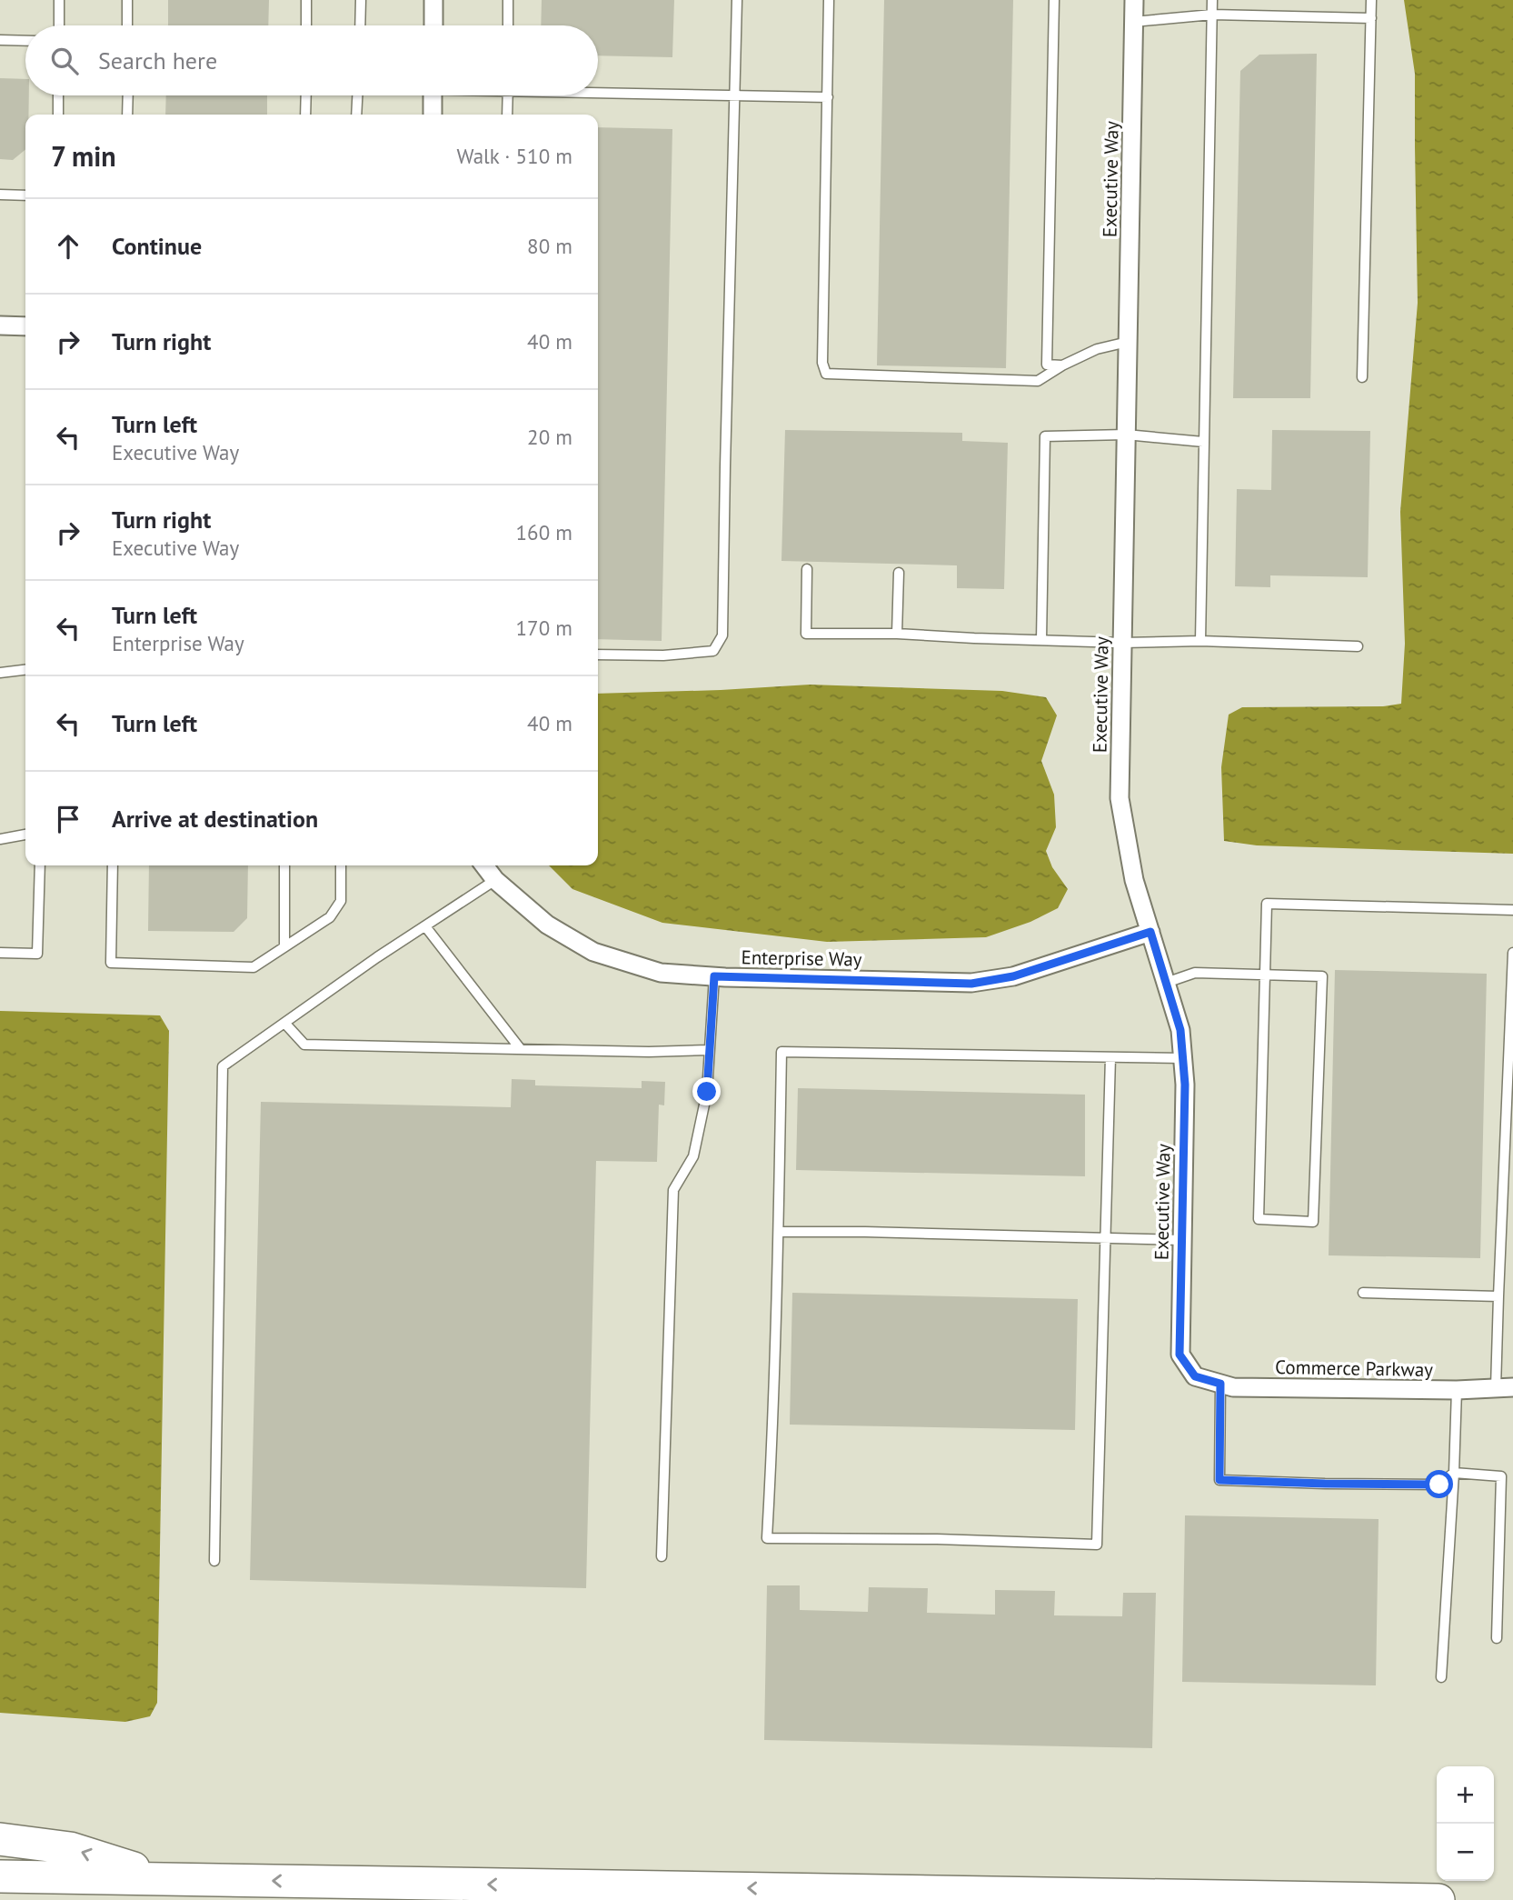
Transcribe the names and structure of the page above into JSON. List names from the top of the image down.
{
  "streets": {
    "street": ["Executive Way", "Enterprise Way", "Commerce Parkway"]
  },
  "crossings": [
    ["Executive Way", "Enterprise Way"],
    ["Executive Way", "Commerce Parkway"]
  ],
  "page": {
    "search": "Search here",
    "heading": ["7 min", "Walk · 510 m"],
    "list": [
      ["Continue", "80 m"],
      ["Turn right", "40 m"],
      ["Turn left", "Executive Way", "20 m"],
      ["Turn right", "Executive Way", "160 m"],
      ["Turn left", "Enterprise Way", "170 m"],
      ["Turn left", "40 m"],
      "Arrive at destination"
    ],
    "map_buttons": ["+", "−"]
  }
}
